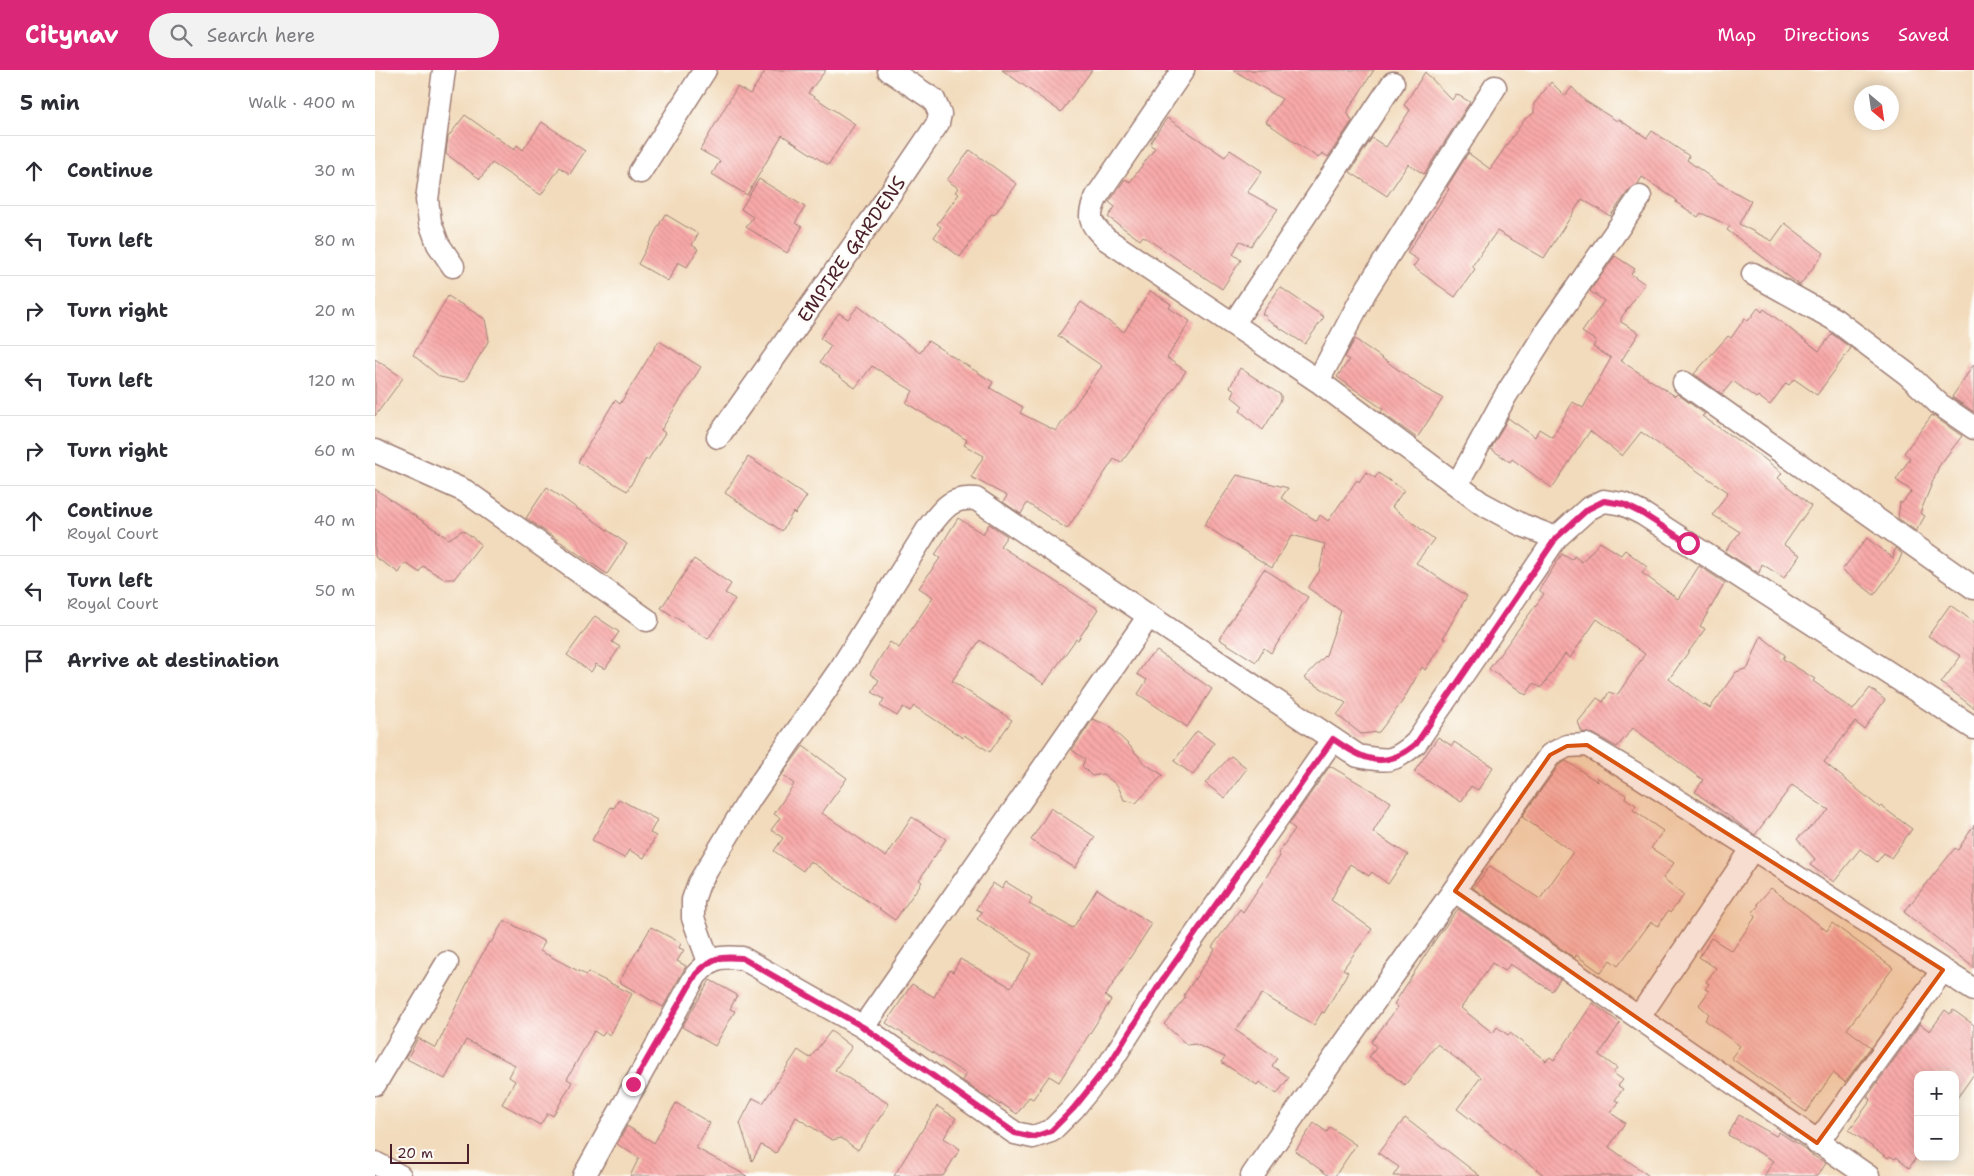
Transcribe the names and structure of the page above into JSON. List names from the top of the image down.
{
  "streets": {
    "street": ["EMPIRE GARDENS"]
  },
  "scale_bar": "20 m",
  "north": "bottom right",
  "page": {
    "header": "Citynav",
    "search": "Search here",
    "nav": ["Map", "Directions", "Saved"],
    "heading": ["5 min", "Walk · 400 m"],
    "list": [
      ["Continue", "30 m"],
      ["Turn left", "80 m"],
      ["Turn right", "20 m"],
      ["Turn left", "120 m"],
      ["Turn right", "60 m"],
      ["Continue", "Royal Court", "40 m"],
      ["Turn left", "Royal Court", "50 m"],
      "Arrive at destination"
    ],
    "map_buttons": ["+", "−"],
    "scale": "20 m"
  }
}
